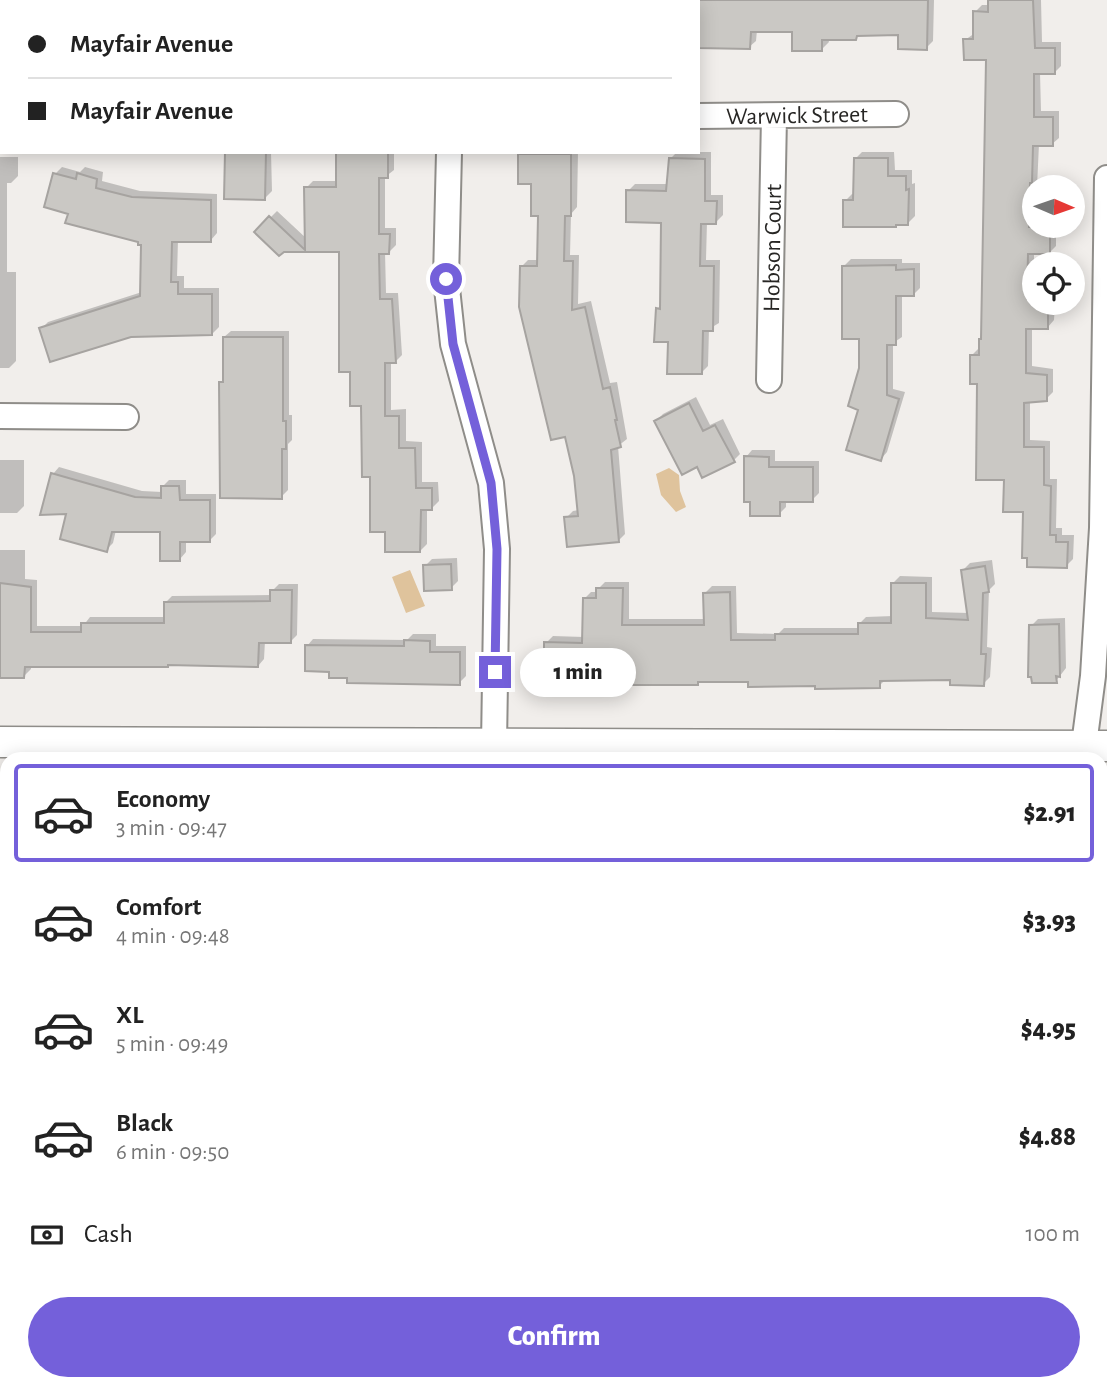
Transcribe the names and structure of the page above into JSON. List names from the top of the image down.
{
  "streets": {
    "street": ["Warwick Street", "Hobson Court"]
  },
  "crossings": [
    ["Warwick Street", "Hobson Court"]
  ],
  "north": "right",
  "page": {
    "banner": ["Mayfair Avenue", "Mayfair Avenue"],
    "bubble": "1 min",
    "list": [
      {
        "name": "Economy",
        "note": "3 min · 09:47",
        "value": "$2.91"
      },
      {
        "name": "Comfort",
        "note": "4 min · 09:48",
        "value": "$3.93"
      },
      {
        "name": "XL",
        "note": "5 min · 09:49",
        "value": "$4.95"
      },
      {
        "name": "Black",
        "note": "6 min · 09:50",
        "value": "$4.88"
      }
    ],
    "pay": ["Cash", "100 m"],
    "buttons": "Confirm"
  }
}
